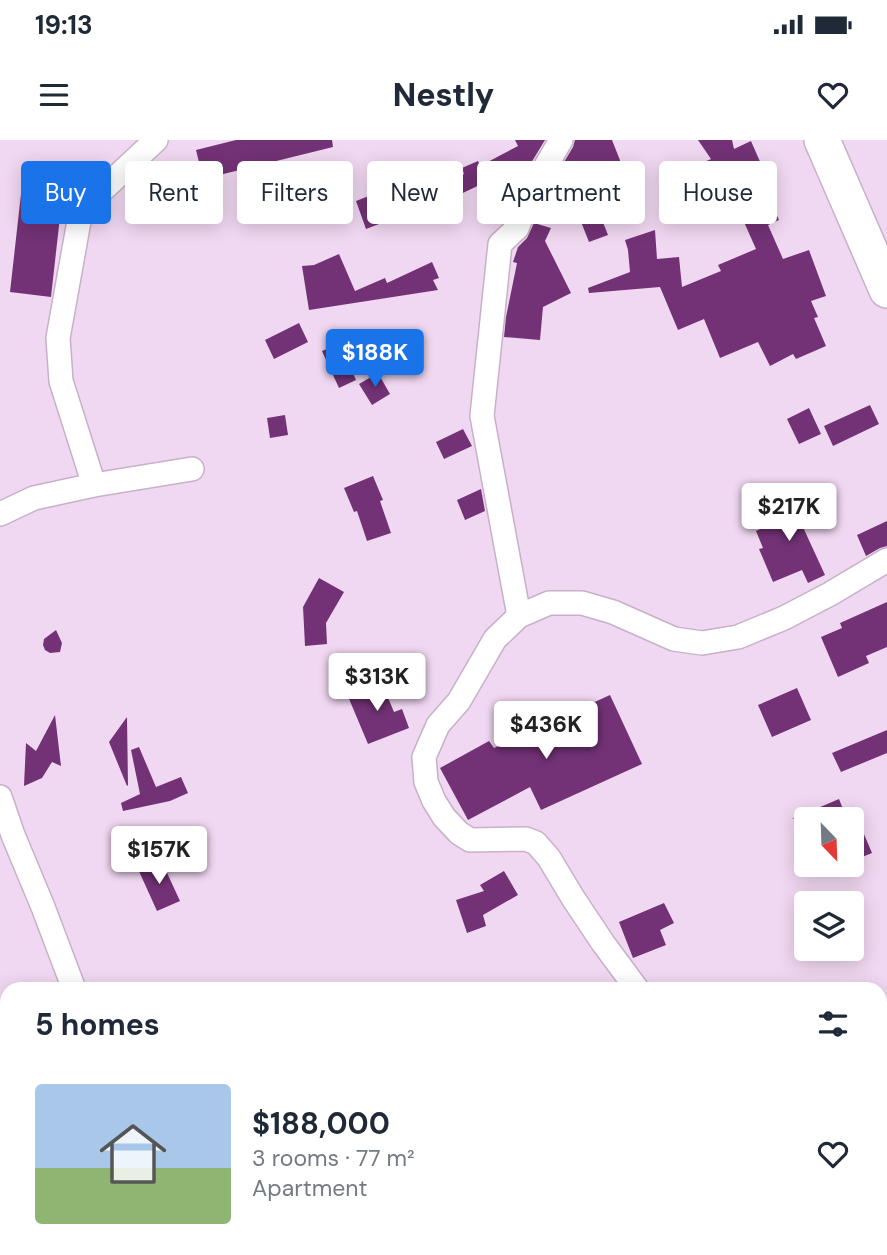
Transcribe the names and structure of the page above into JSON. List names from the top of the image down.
{
  "north": "bottom right",
  "page": {
    "status": "19:13",
    "header": "Nestly",
    "chip": [
      "Buy",
      "Rent",
      "Filters",
      "New",
      "Apartment",
      "House"
    ],
    "price": [
      "$188K",
      "$217K",
      "$313K",
      "$436K",
      "$157K"
    ],
    "heading": "5 homes",
    "list": [
      {
        "name": "$188,000",
        "note": "3 rooms · 77 m² · Apartment"
      }
    ]
  }
}
